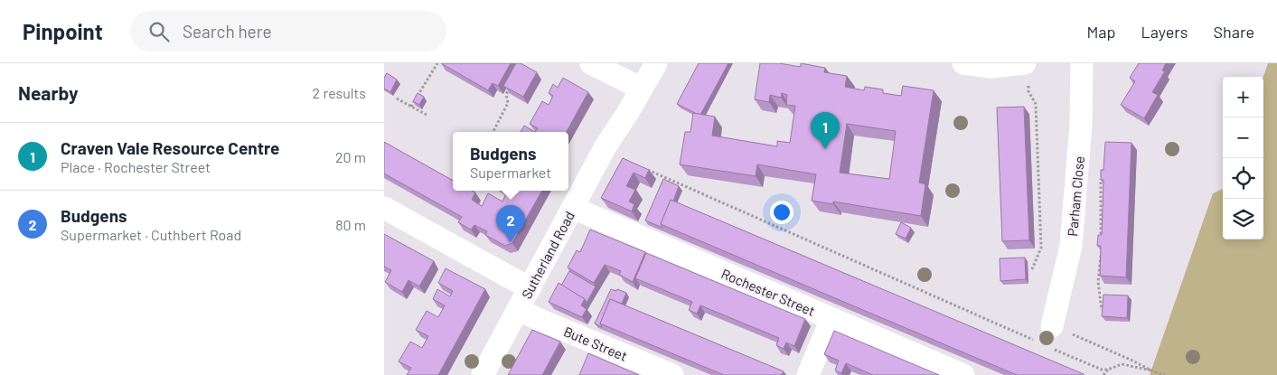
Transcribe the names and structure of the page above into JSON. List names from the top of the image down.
{
  "streets": {
    "street": [
      "Parham Close",
      "Sutherland Road",
      "Rochester Street",
      "Bute Street"
    ]
  },
  "crossings": [
    ["Sutherland Road", "Rochester Street"],
    ["Sutherland Road", "Bute Street"]
  ],
  "page": {
    "header": "Pinpoint",
    "search": "Search here",
    "nav": ["Map", "Layers", "Share"],
    "heading": ["Nearby", "2 results"],
    "map_buttons": ["+", "−"],
    "pins": ["1", "2"],
    "list": [
      {
        "mark": "1",
        "name": "Craven Vale Resource Centre",
        "note": "Place · Rochester Street",
        "value": "20 m"
      },
      {
        "mark": "2",
        "name": "Budgens",
        "note": "Supermarket · Cuthbert Road",
        "value": "80 m"
      }
    ],
    "popup": ["Budgens", "Supermarket"]
  }
}
